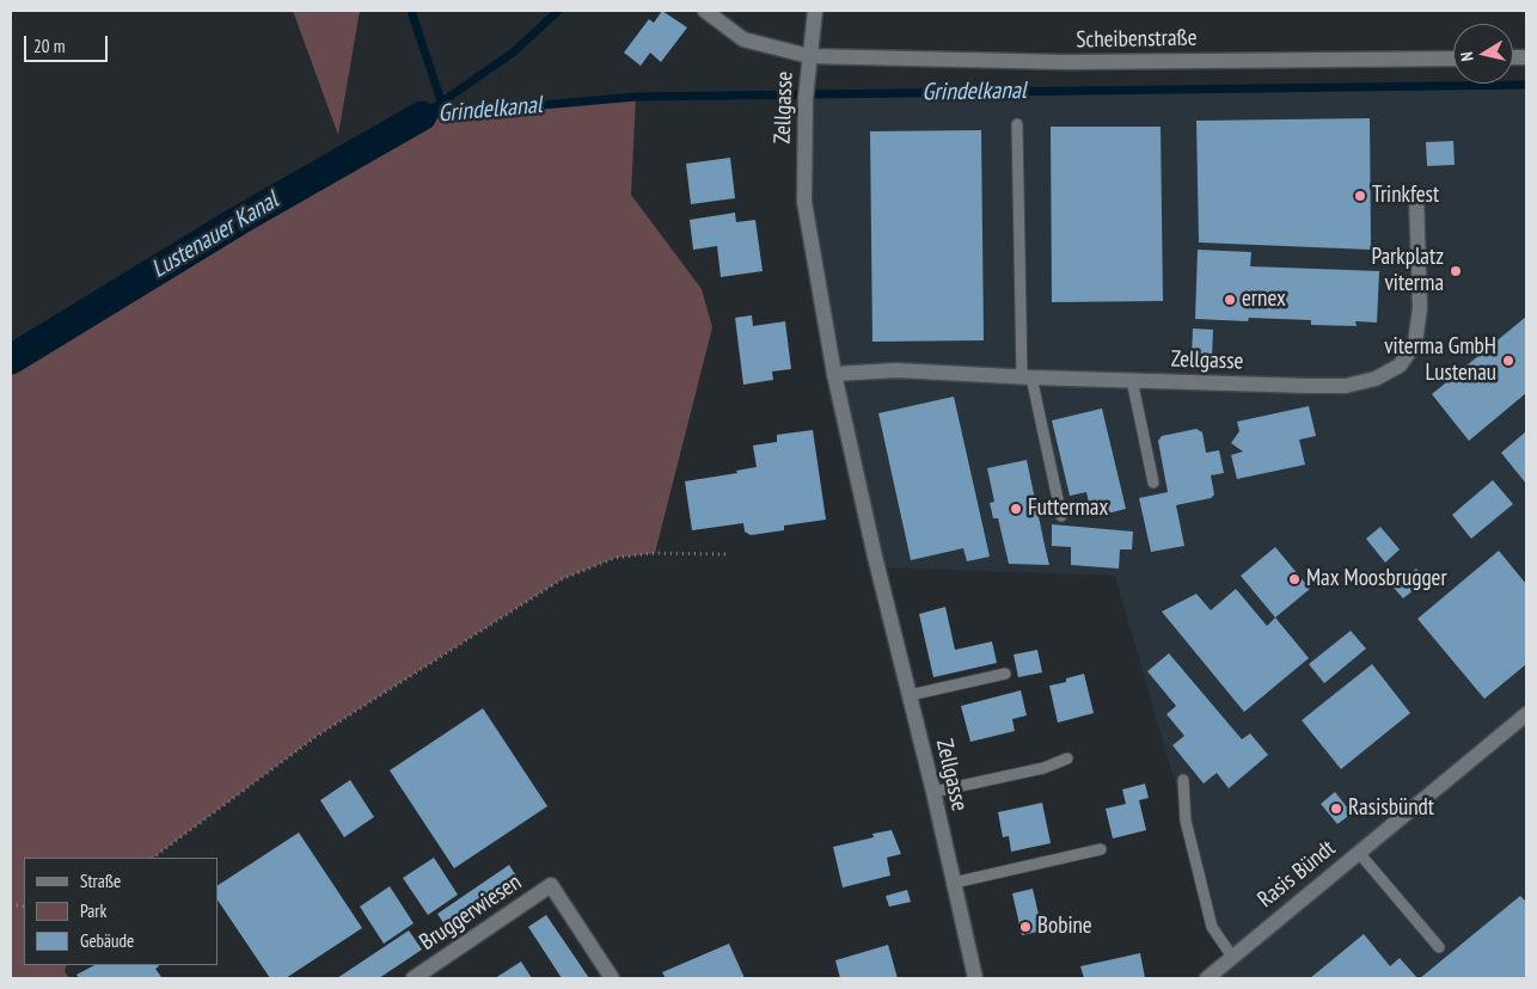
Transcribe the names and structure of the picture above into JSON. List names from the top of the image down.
{
  "streets": {
    "street": [
      "Scheibenstraße",
      "Zellgasse",
      "Rasis Bündt",
      "Bruggerwiesen"
    ]
  },
  "crossings": [
    ["Scheibenstraße", "Zellgasse"]
  ],
  "water": ["Grindelkanal", "Lustenauer Kanal"],
  "places": [
    "Trinkfest",
    "Parkplatz viterma",
    "ernex",
    "viterma GmbH Lustenau",
    "Futtermax",
    "Max Moosbrugger",
    "Rasisbündt",
    "Bobine"
  ],
  "legend": ["Straße", "Park", "Gebäude"],
  "scale_bar": "20 m",
  "north": "left"
}
